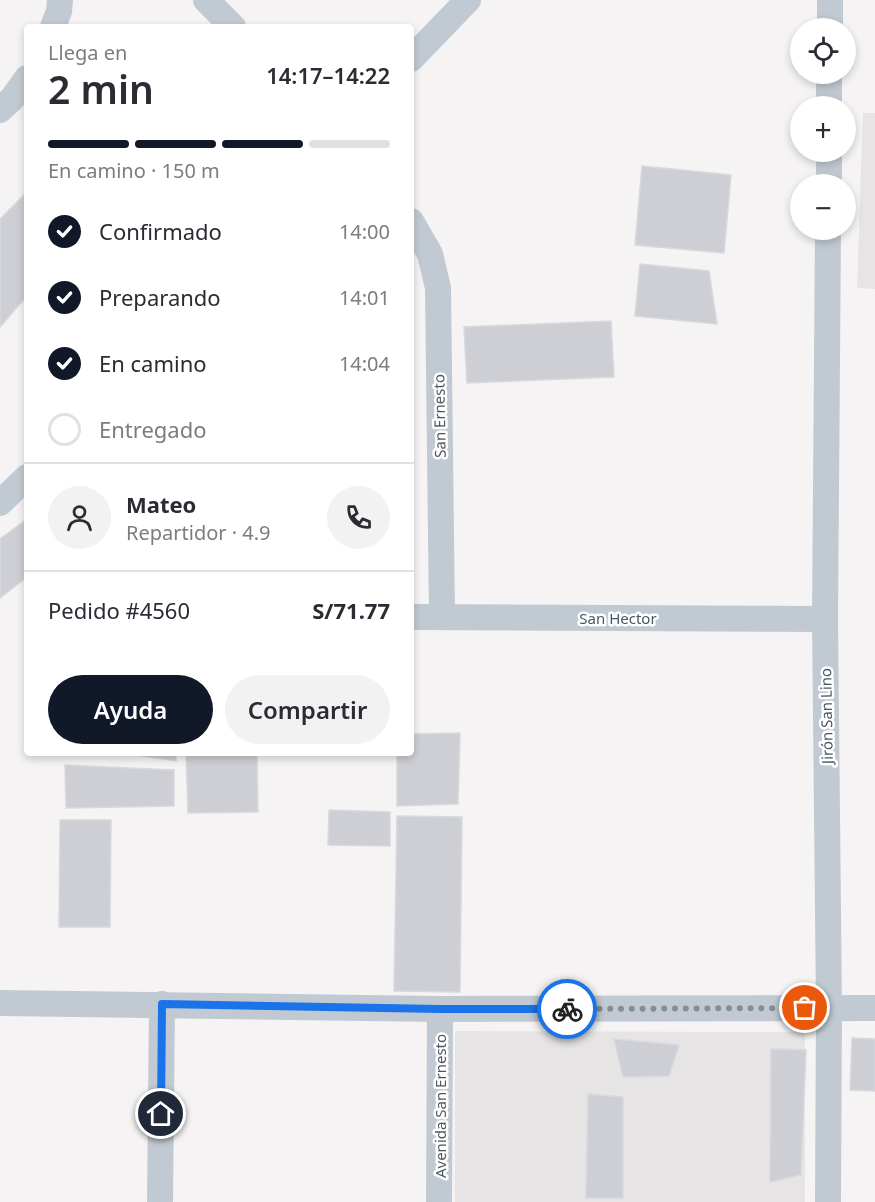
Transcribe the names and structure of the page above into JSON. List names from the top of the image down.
{
  "streets": {
    "street": [
      "San Ernesto",
      "San Hector",
      "Jirón San Lino",
      "Avenida San Ernesto"
    ]
  },
  "crossings": [
    ["San Ernesto", "San Hector"],
    ["San Hector", "Jirón San Lino"]
  ],
  "page": {
    "map_buttons": ["+", "−"],
    "heading": ["2 min", "Llega en", "14:17–14:22"],
    "panel": [
      "Mateo",
      "Repartidor · 4.9",
      "Pedido #4560",
      "S/71.77"
    ],
    "bar": "En camino · 150 m",
    "list": [
      ["Confirmado", "14:00"],
      ["Preparando", "14:01"],
      ["En camino", "14:04"],
      "Entregado"
    ],
    "buttons": ["Ayuda", "Compartir"]
  }
}
